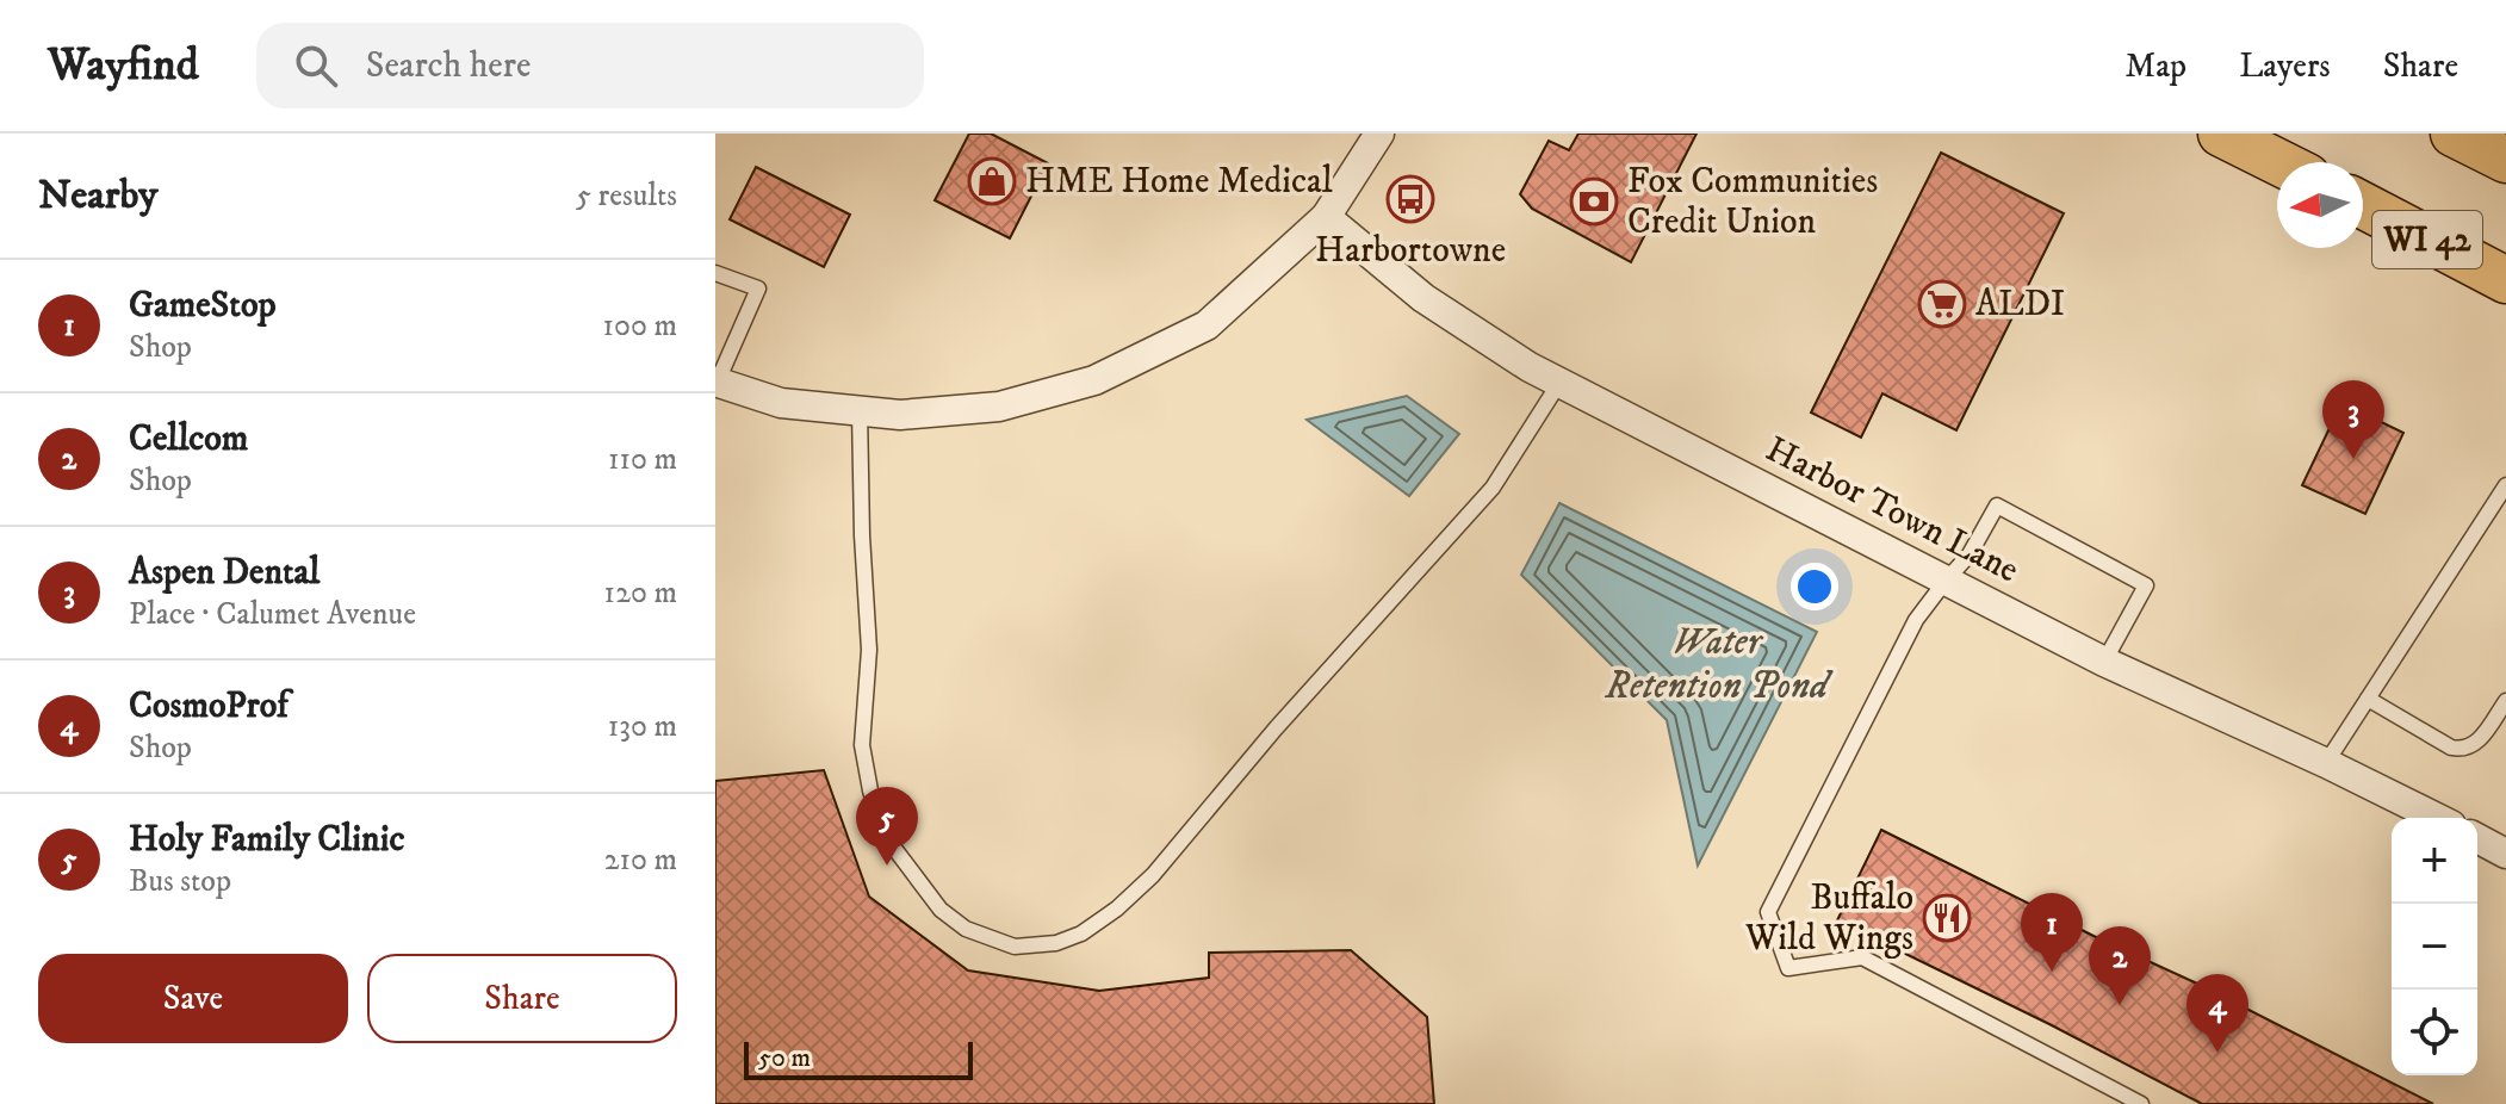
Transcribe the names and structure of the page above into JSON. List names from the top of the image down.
{
  "streets": {
    "main road": ["WI 42"],
    "street": ["Harbor Town Lane"]
  },
  "water": ["Water Retention Pond"],
  "places": {
    "shop": ["HME Home Medical"],
    "bus stop": ["Harbortowne"],
    "bank": ["Fox Communities Credit Union"],
    "supermarket": ["ALDI"],
    "restaurant": ["Buffalo Wild Wings"]
  },
  "scale_bar": "50 m",
  "north": "left",
  "page": {
    "header": "Wayfind",
    "search": "Search here",
    "nav": ["Map", "Layers", "Share"],
    "heading": ["Nearby", "5 results"],
    "list": [
      {
        "mark": "1",
        "name": "GameStop",
        "note": "Shop",
        "value": "100 m"
      },
      {
        "mark": "2",
        "name": "Cellcom",
        "note": "Shop",
        "value": "110 m"
      },
      {
        "mark": "3",
        "name": "Aspen Dental",
        "note": "Place · Calumet Avenue",
        "value": "120 m"
      },
      {
        "mark": "4",
        "name": "CosmoProf",
        "note": "Shop",
        "value": "130 m"
      },
      {
        "mark": "5",
        "name": "Holy Family Clinic",
        "note": "Bus stop",
        "value": "210 m"
      }
    ],
    "pins": [
      "3",
      "5",
      "1",
      "2",
      "4"
    ],
    "map_buttons": ["+", "−"],
    "buttons": ["Save", "Share"],
    "scale": "50 m"
  }
}
